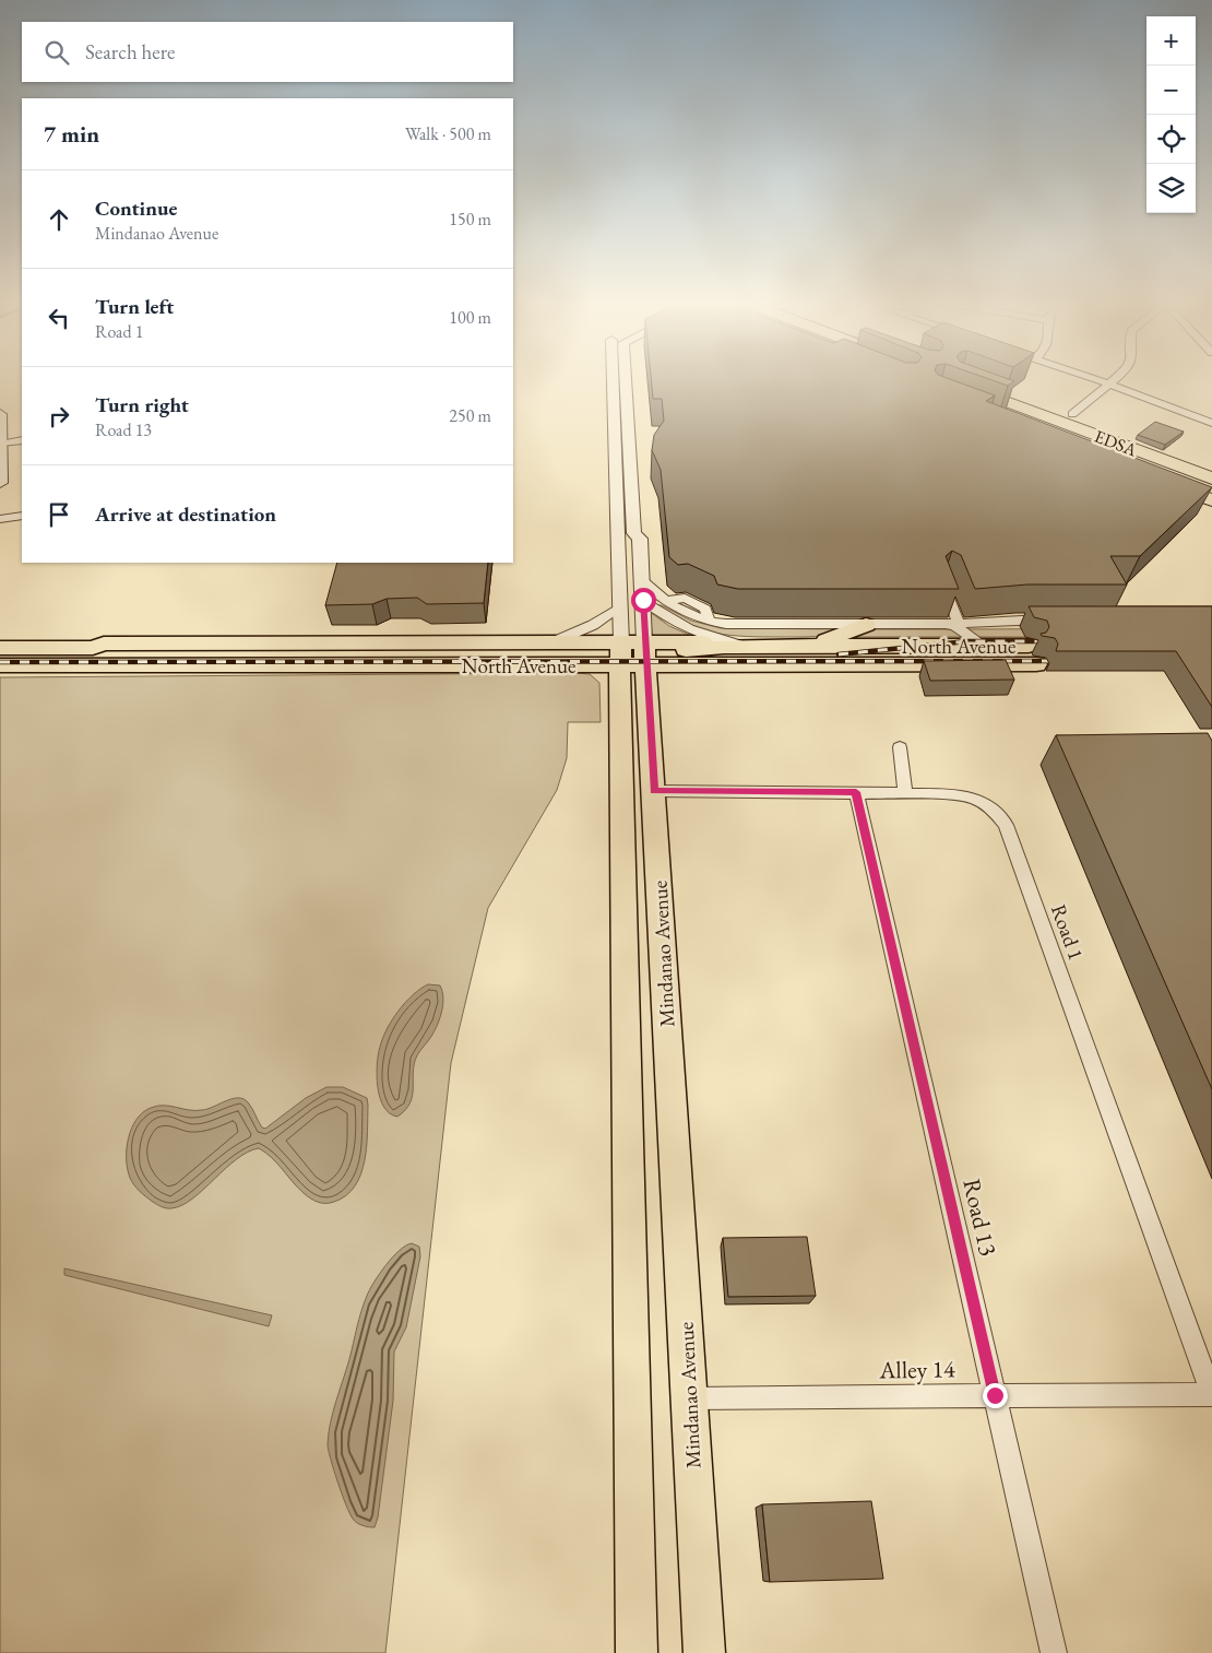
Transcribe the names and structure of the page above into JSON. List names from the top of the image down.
{
  "streets": {
    "highway": ["EDSA"],
    "main road": ["North Avenue", "Mindanao Avenue"],
    "street": ["Road 1", "Road 13", "Alley 14"]
  },
  "crossings": [
    ["North Avenue", "Mindanao Avenue"],
    ["Road 1", "Mindanao Avenue"],
    ["Road 1", "Road 13"],
    ["Road 1", "Alley 14"],
    ["Mindanao Avenue", "Alley 14"],
    ["Road 13", "Alley 14"]
  ],
  "page": {
    "map_buttons": ["+", "−"],
    "search": "Search here",
    "heading": ["7 min", "Walk · 500 m"],
    "list": [
      ["Continue", "Mindanao Avenue", "150 m"],
      ["Turn left", "Road 1", "100 m"],
      ["Turn right", "Road 13", "250 m"],
      "Arrive at destination"
    ]
  }
}
